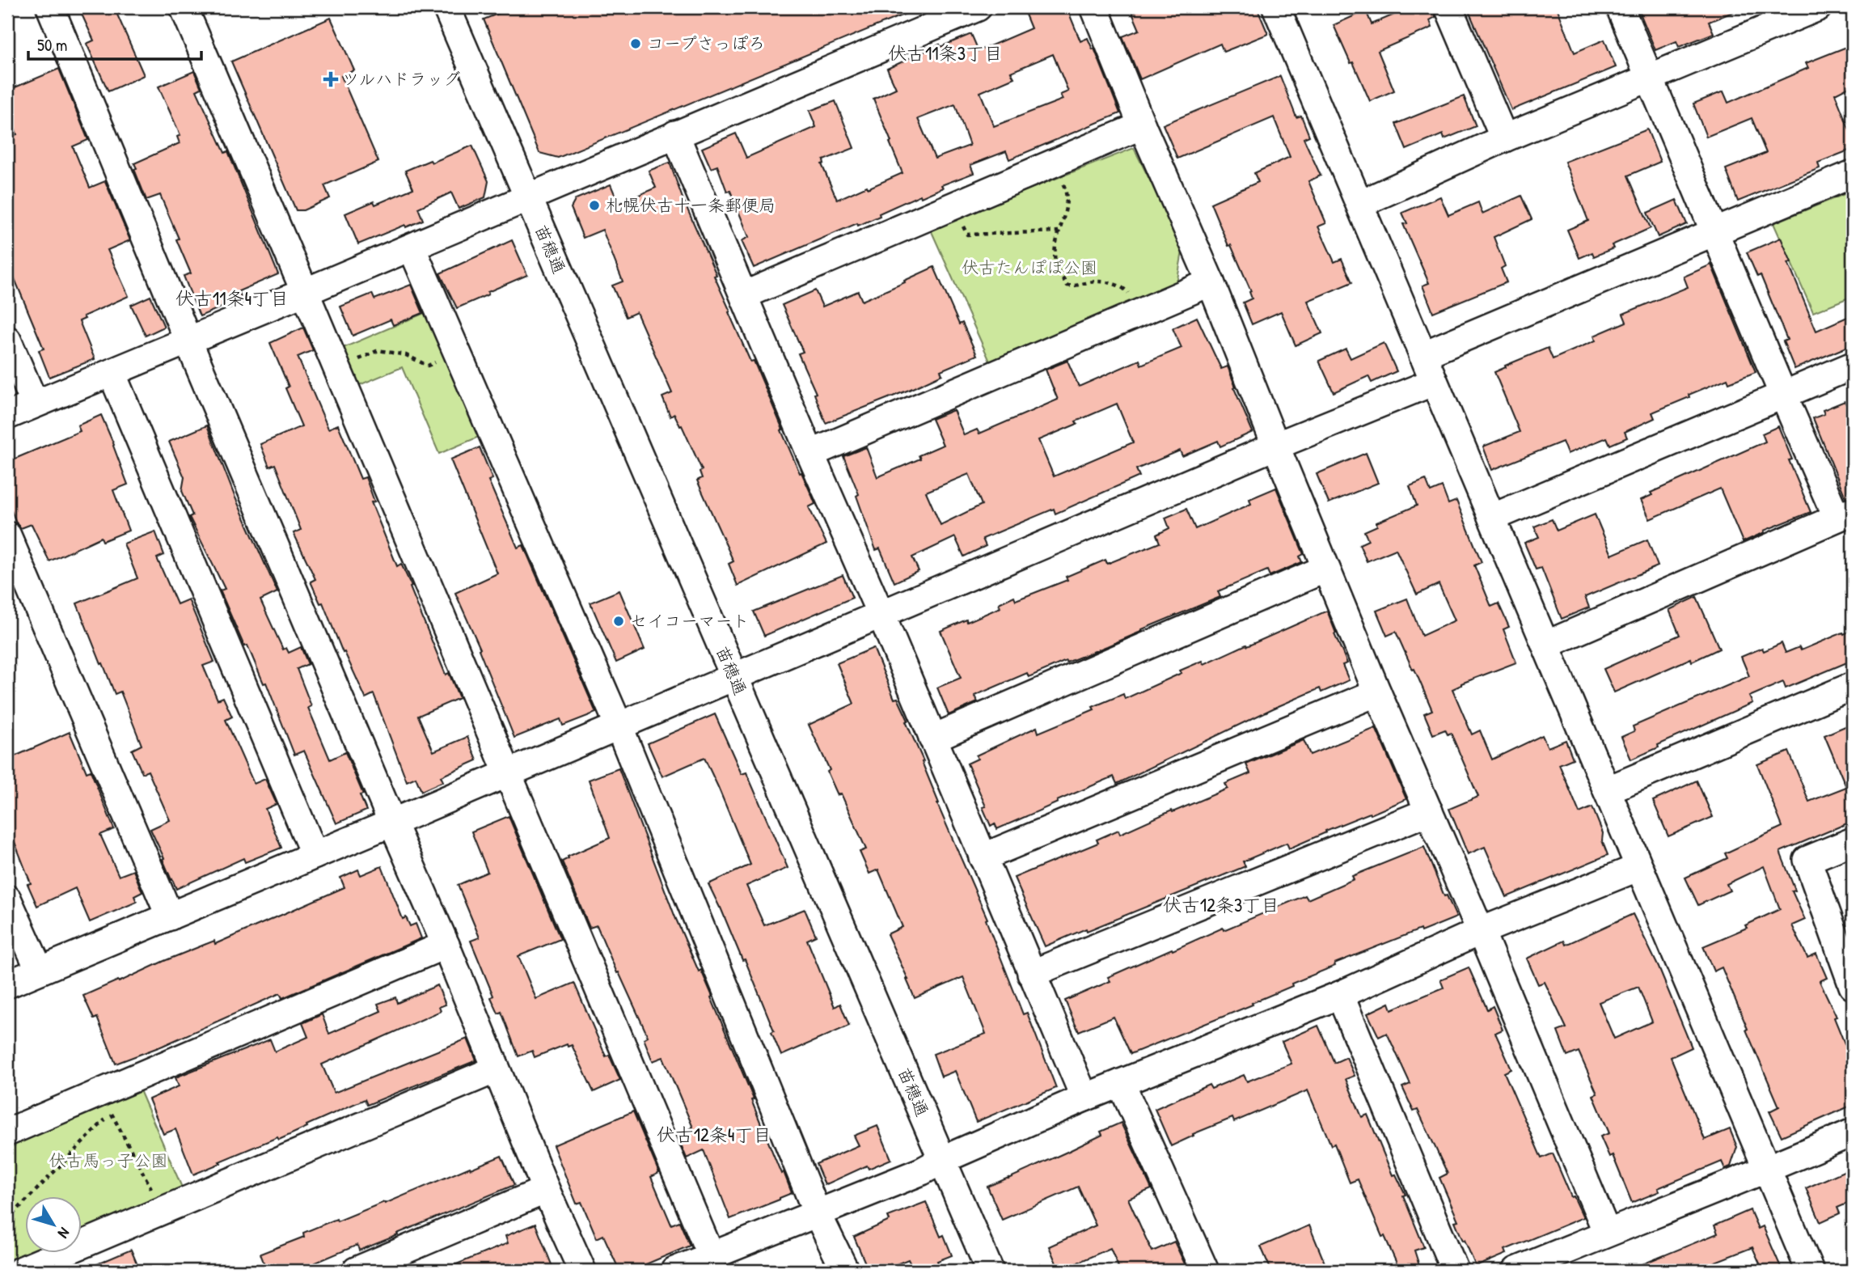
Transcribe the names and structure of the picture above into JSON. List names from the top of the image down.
{
  "streets": {
    "street": ["苗穂通"]
  },
  "districts": [
    "伏古11条3丁目",
    "伏古11条4丁目",
    "伏古12条3丁目",
    "伏古12条4丁目"
  ],
  "parks": ["伏古たんぽぽ公園", "伏古馬っ子公園"],
  "places": {
    "other": ["コープさっぽろ", "札幌伏古十一条郵便局", "セイコーマート"],
    "health": ["ツルハドラッグ"]
  },
  "scale_bar": "50 m",
  "north": "bottom right"
}
